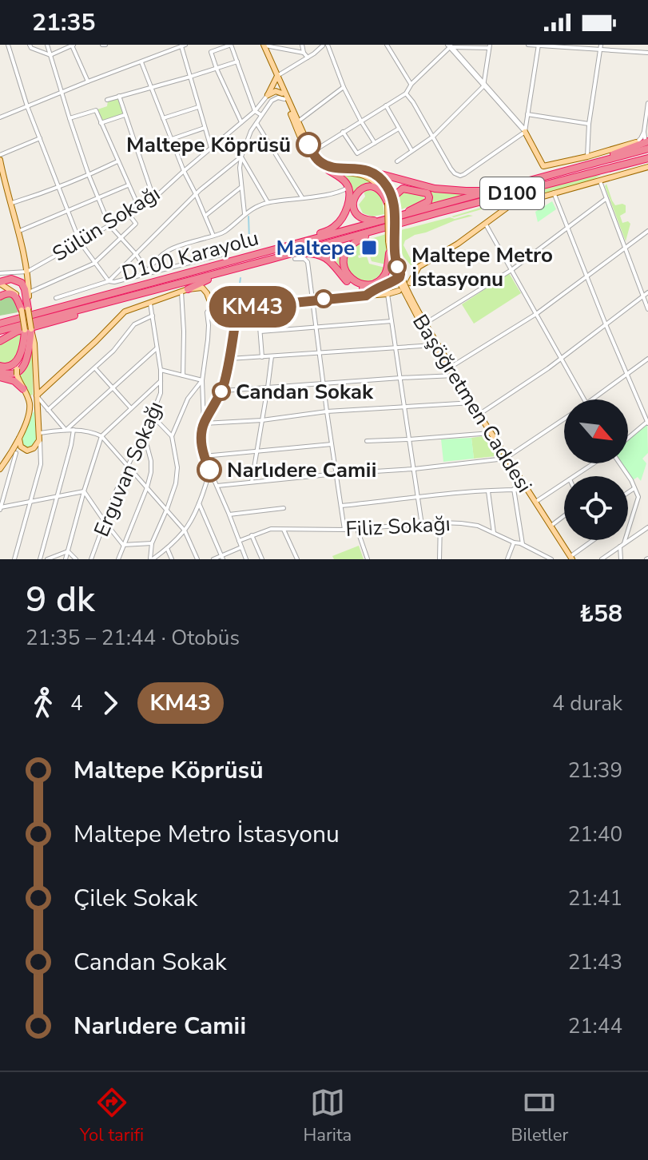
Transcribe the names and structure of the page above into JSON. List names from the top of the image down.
{
  "streets": {
    "highway": ["D100", "D100 Karayolu"],
    "main road": ["Başöğretmen Caddesi"],
    "street": ["Sülün Sokağı", "Erguvan Sokağı", "Filiz Sokağı"]
  },
  "places": {
    "other": [
      "Maltepe Köprüsü",
      "Maltepe Metro İstasyonu",
      "Candan Sokak",
      "Narlıdere Camii"
    ],
    "transit": ["Maltepe"]
  },
  "lines": ["bus line KM43"],
  "north": "bottom right",
  "page": {
    "status": "21:35",
    "on_map": "KM43",
    "heading": ["9 dk", "21:35 – 21:44 · Otobüs", "₺58"],
    "legs": ["4", "KM43", "4 durak"],
    "list": [
      {
        "name": "Maltepe Köprüsü",
        "value": "21:39"
      },
      {
        "name": "Maltepe Metro İstasyonu",
        "value": "21:40"
      },
      {
        "name": "Çilek Sokak",
        "value": "21:41"
      },
      {
        "name": "Candan Sokak",
        "value": "21:43"
      },
      {
        "name": "Narlıdere Camii",
        "value": "21:44"
      }
    ],
    "tabs": ["Yol tarifi", "Harita", "Biletler"]
  }
}
